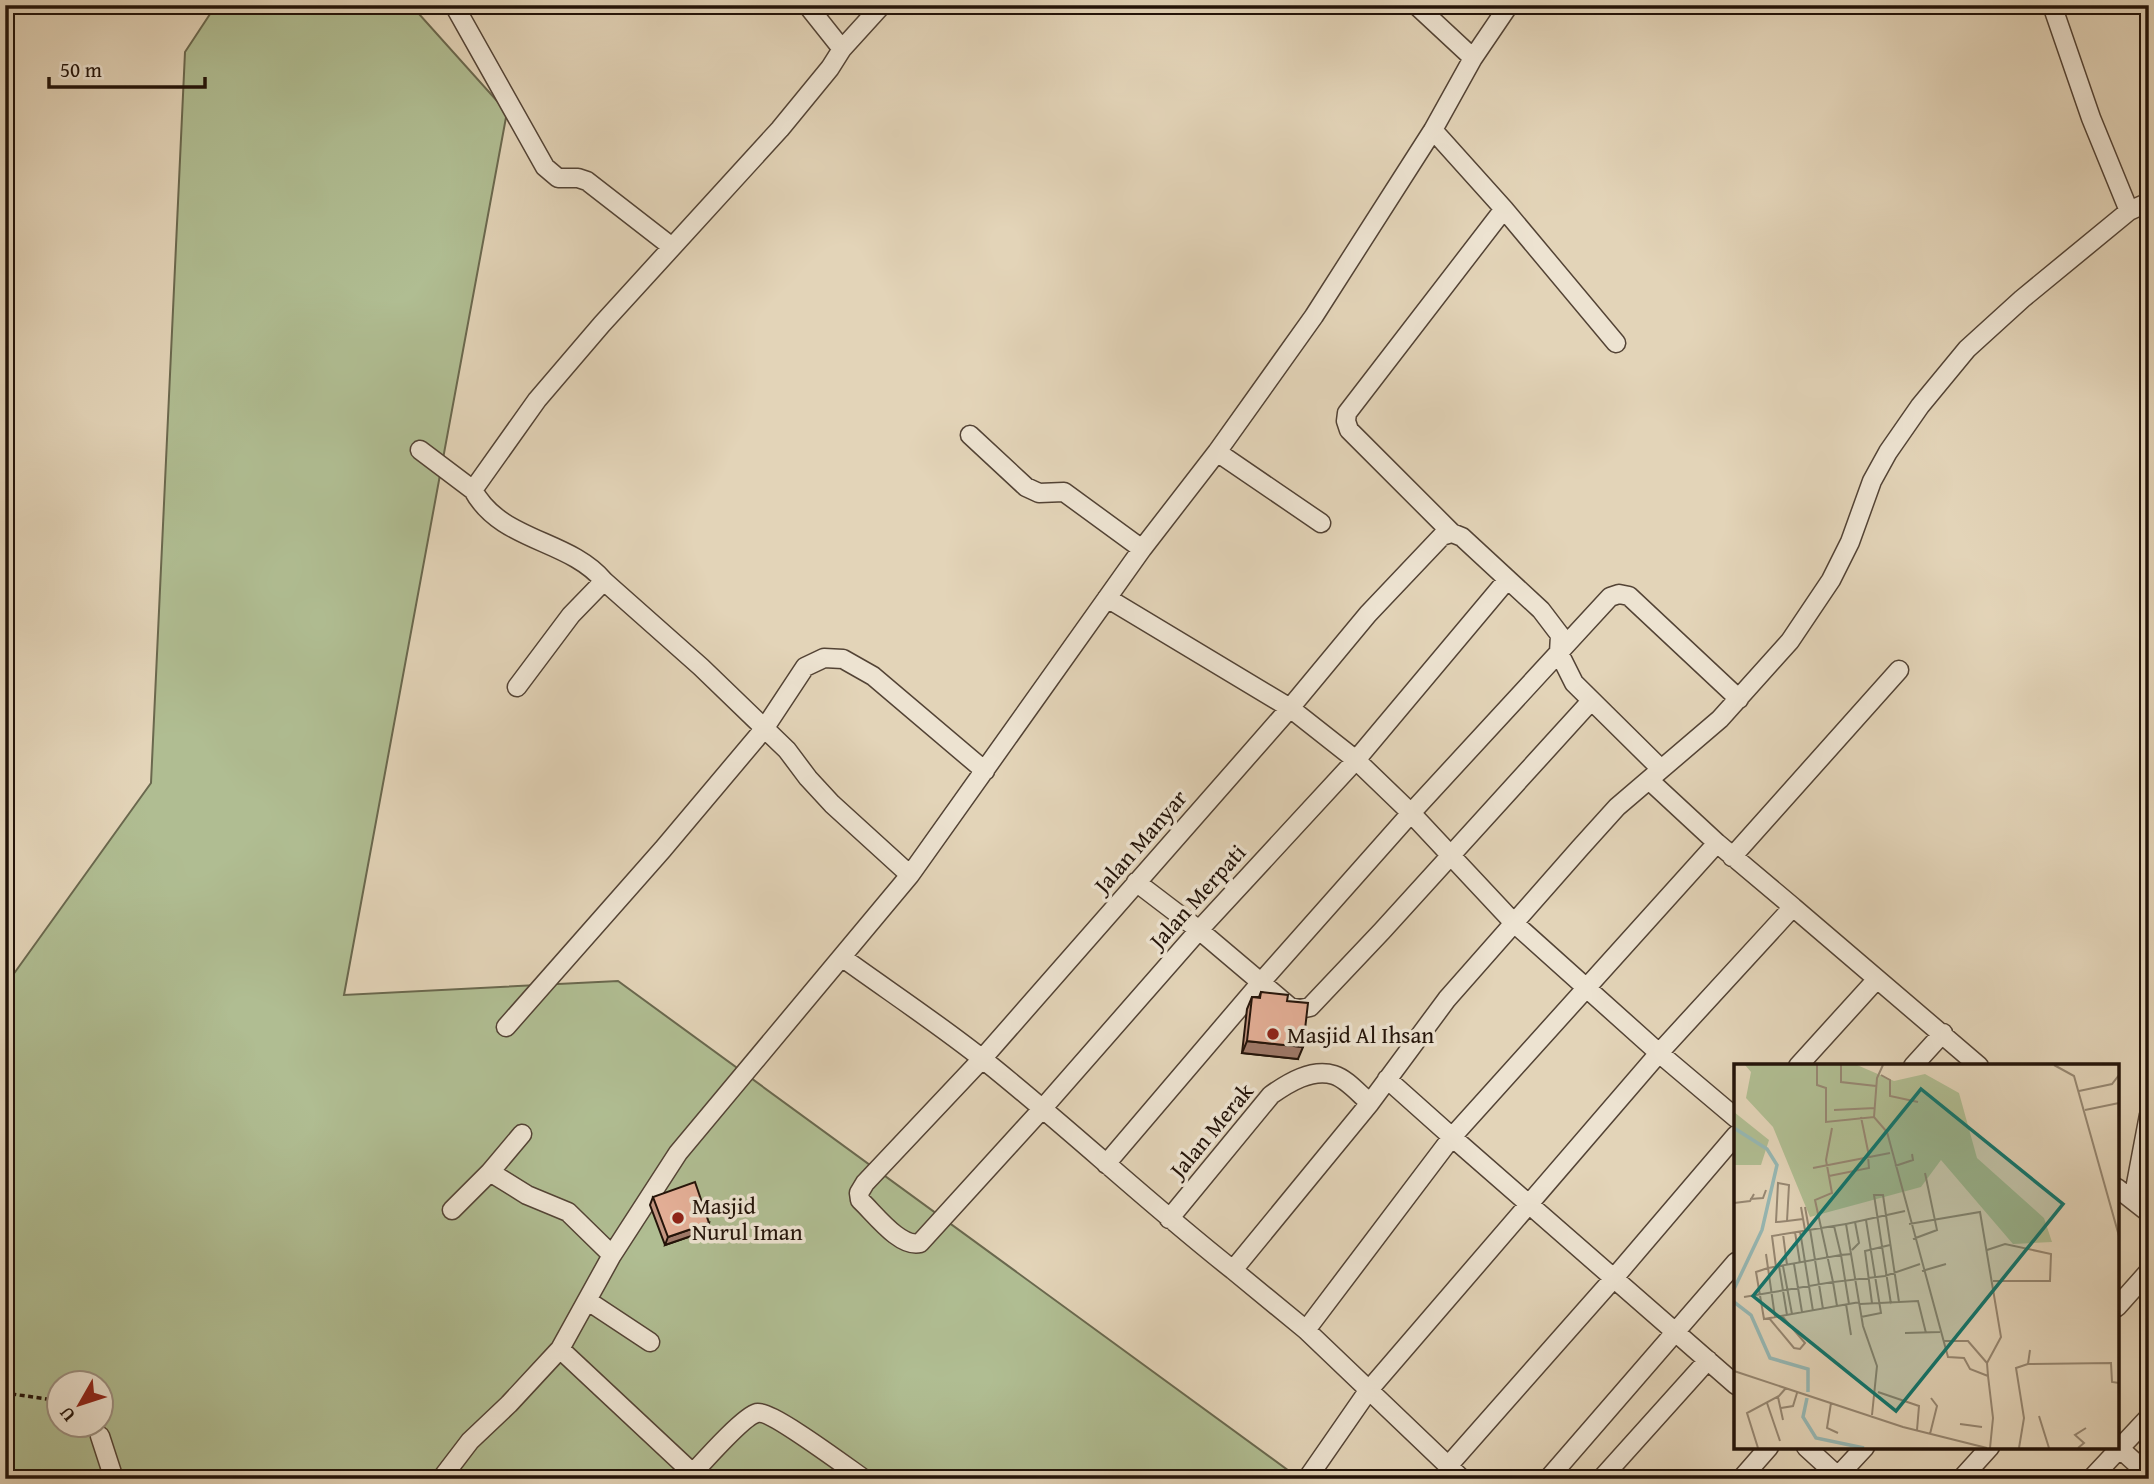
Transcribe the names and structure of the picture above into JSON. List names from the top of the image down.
{
  "streets": {
    "street": ["Jalan Manyar", "Jalan Merpati", "Jalan Merak"]
  },
  "crossings": [
    ["Jalan Manyar", "Jalan Merpati"]
  ],
  "places": ["Masjid Al Ihsan", "Masjid Nurul Iman"],
  "scale_bar": "50 m",
  "north": "bottom left"
}
